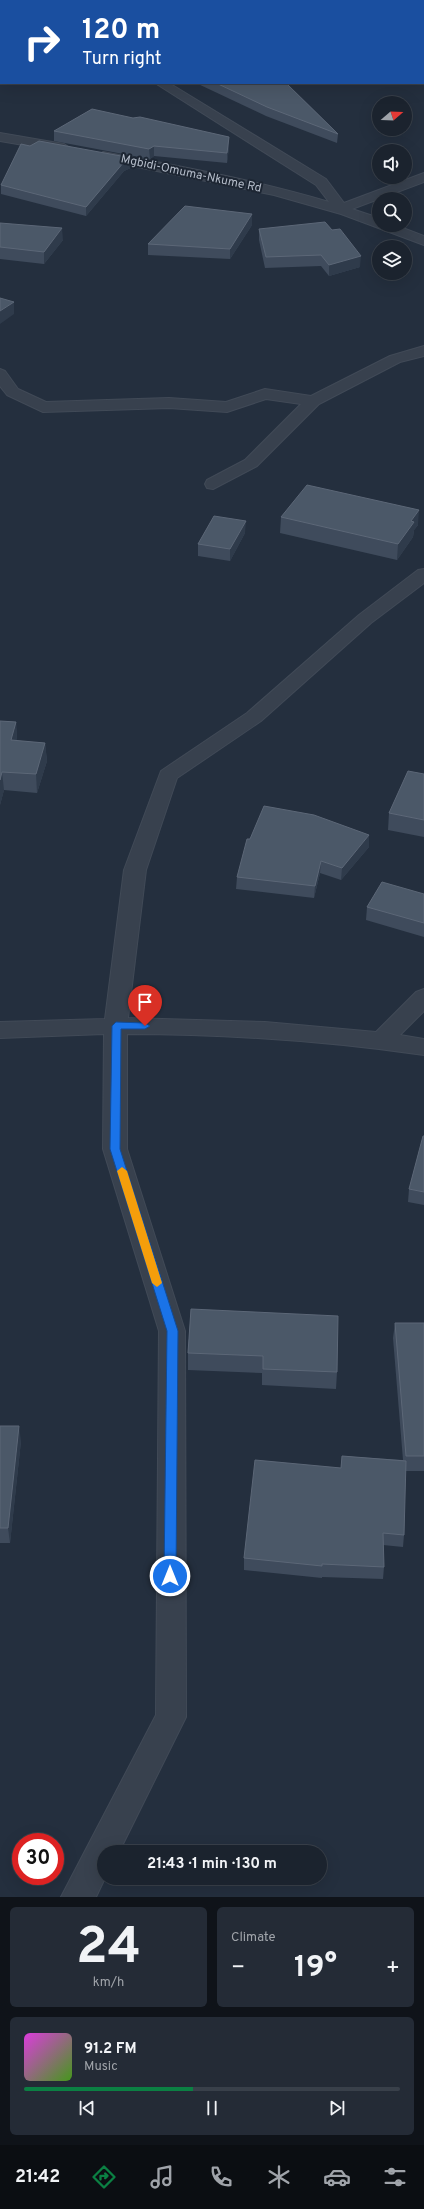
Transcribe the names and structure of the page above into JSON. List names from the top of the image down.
{
  "streets": {
    "street": ["Mgbidi-Omuma-Nkume Rd"]
  },
  "north": "right",
  "page": {
    "turn": ["120 m", "Turn right"],
    "limit": "30",
    "trip": "21:43 · 1 min · 130 m",
    "tile": [
      ["24", "km/h"],
      "Climate"
    ],
    "heat": ["−", "19°", "+"],
    "song": ["91.2 FM", "Music"],
    "tabs": "21:42"
  }
}
